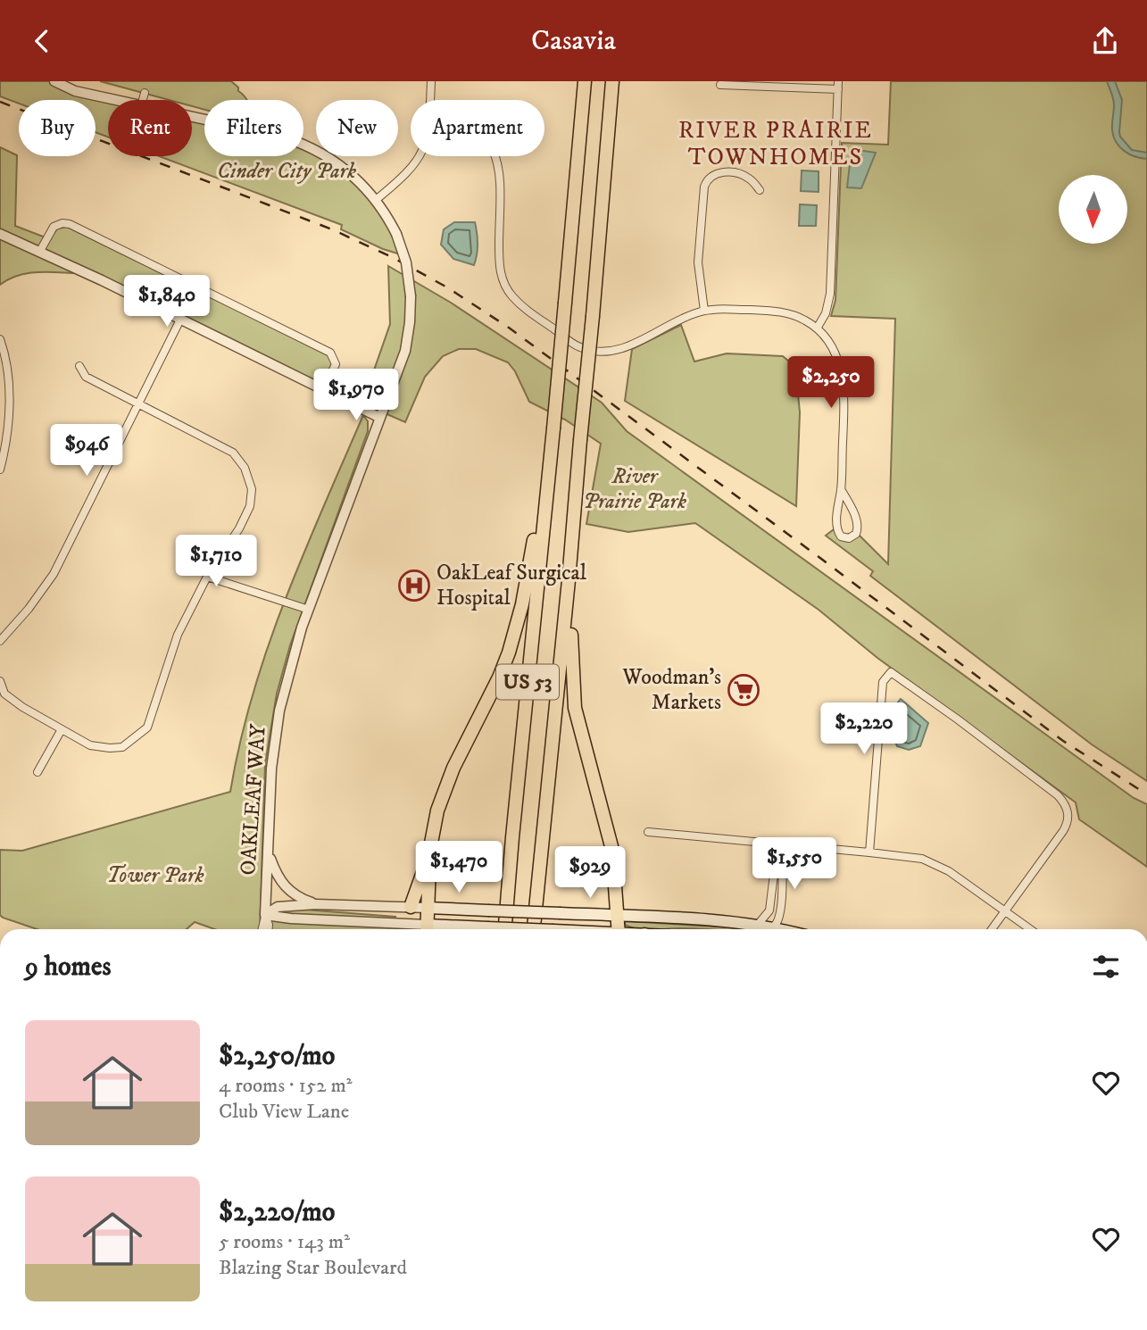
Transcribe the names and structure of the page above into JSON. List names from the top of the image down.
{
  "streets": {
    "highway": ["US 53"],
    "street": ["OAKLEAF WAY"]
  },
  "districts": ["RIVER PRAIRIE TOWNHOMES"],
  "parks": ["Cinder City Park", "River Prairie Park", "Tower Park"],
  "places": {
    "hospital": ["OakLeaf Surgical Hospital"],
    "supermarket": ["Woodman's Markets"]
  },
  "north": "bottom",
  "page": {
    "header": "Casavia",
    "chip": [
      "Buy",
      "Rent",
      "Filters",
      "New",
      "Apartment"
    ],
    "price": [
      "$1,840",
      "$2,250",
      "$1,970",
      "$946",
      "$1,710",
      "$2,220",
      "$1,550",
      "$1,470",
      "$929"
    ],
    "heading": "9 homes",
    "list": [
      {
        "name": "$2,250/mo",
        "note": "4 rooms · 152 m² · Club View Lane"
      },
      {
        "name": "$2,220/mo",
        "note": "5 rooms · 143 m² · Blazing Star Boulevard"
      }
    ]
  }
}
